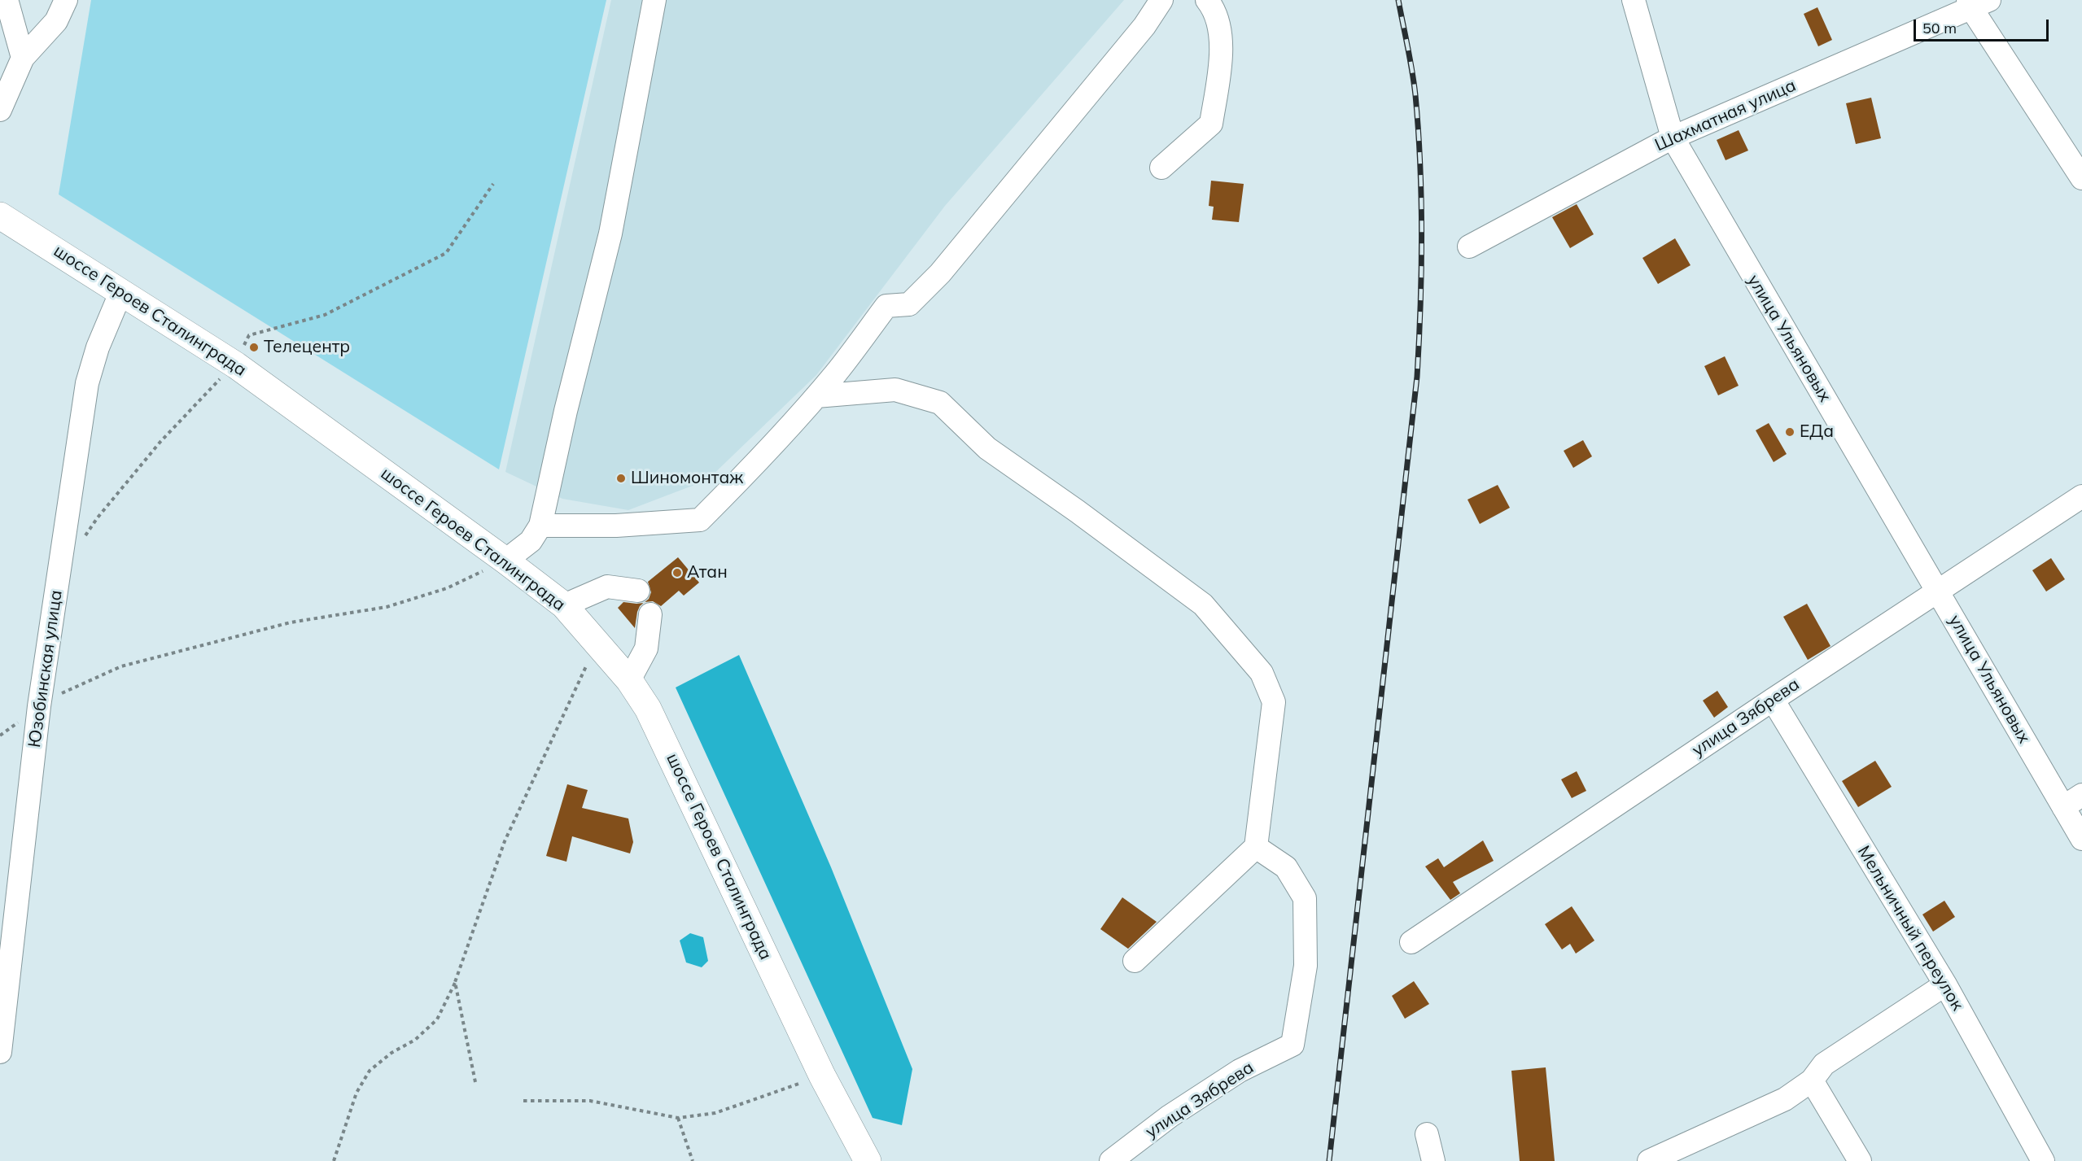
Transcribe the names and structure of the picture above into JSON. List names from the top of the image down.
{
  "streets": {
    "main road": ["шоссе Героев Сталинграда"],
    "street": [
      "Шахматная улица",
      "улица Ульяновых",
      "Юзобинская улица",
      "улица Зябрева",
      "Мельничный переулок"
    ]
  },
  "crossings": [
    ["Шахматная улица", "улица Ульяновых"],
    ["шоссе Героев Сталинграда", "Юзобинская улица"],
    ["улица Ульяновых", "улица Зябрева"],
    ["улица Зябрева", "Мельничный переулок"]
  ],
  "places": [
    "Телецентр",
    "ЕДа",
    "Шиномонтаж",
    "Атан"
  ],
  "scale_bar": "50 m"
}
